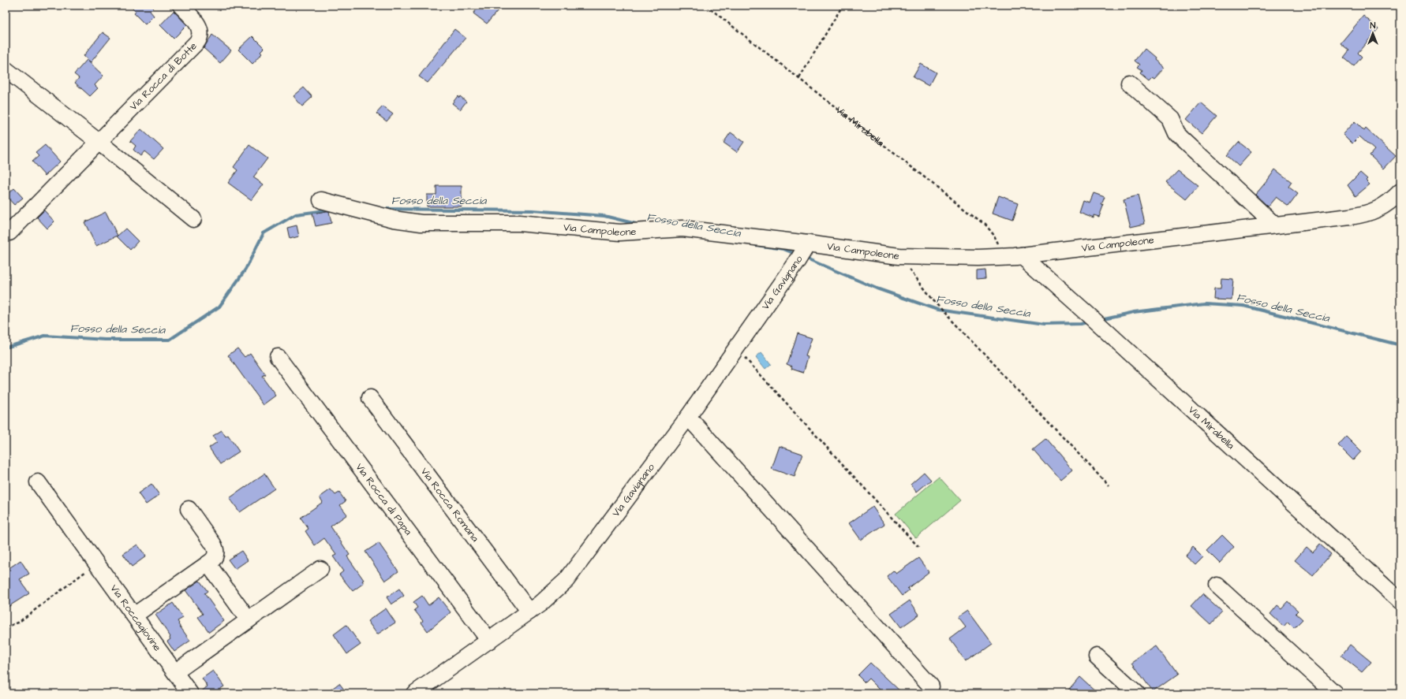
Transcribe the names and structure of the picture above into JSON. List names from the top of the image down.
{
  "streets": {
    "street": [
      "Via Rocca di Botte",
      "Via Mirabella",
      "Via Campoleone",
      "Via Gavignano",
      "Via Rocca di Papa",
      "Via Rocca Romana",
      "Via Roccagiovine"
    ]
  },
  "crossings": [
    ["Via Mirabella", "Via Campoleone"],
    ["Via Campoleone", "Via Gavignano"],
    ["Via Gavignano", "Via Rocca di Papa"],
    ["Via Gavignano", "Via Rocca Romana"]
  ],
  "water": ["Fosso della Seccia"],
  "north": "top"
}
